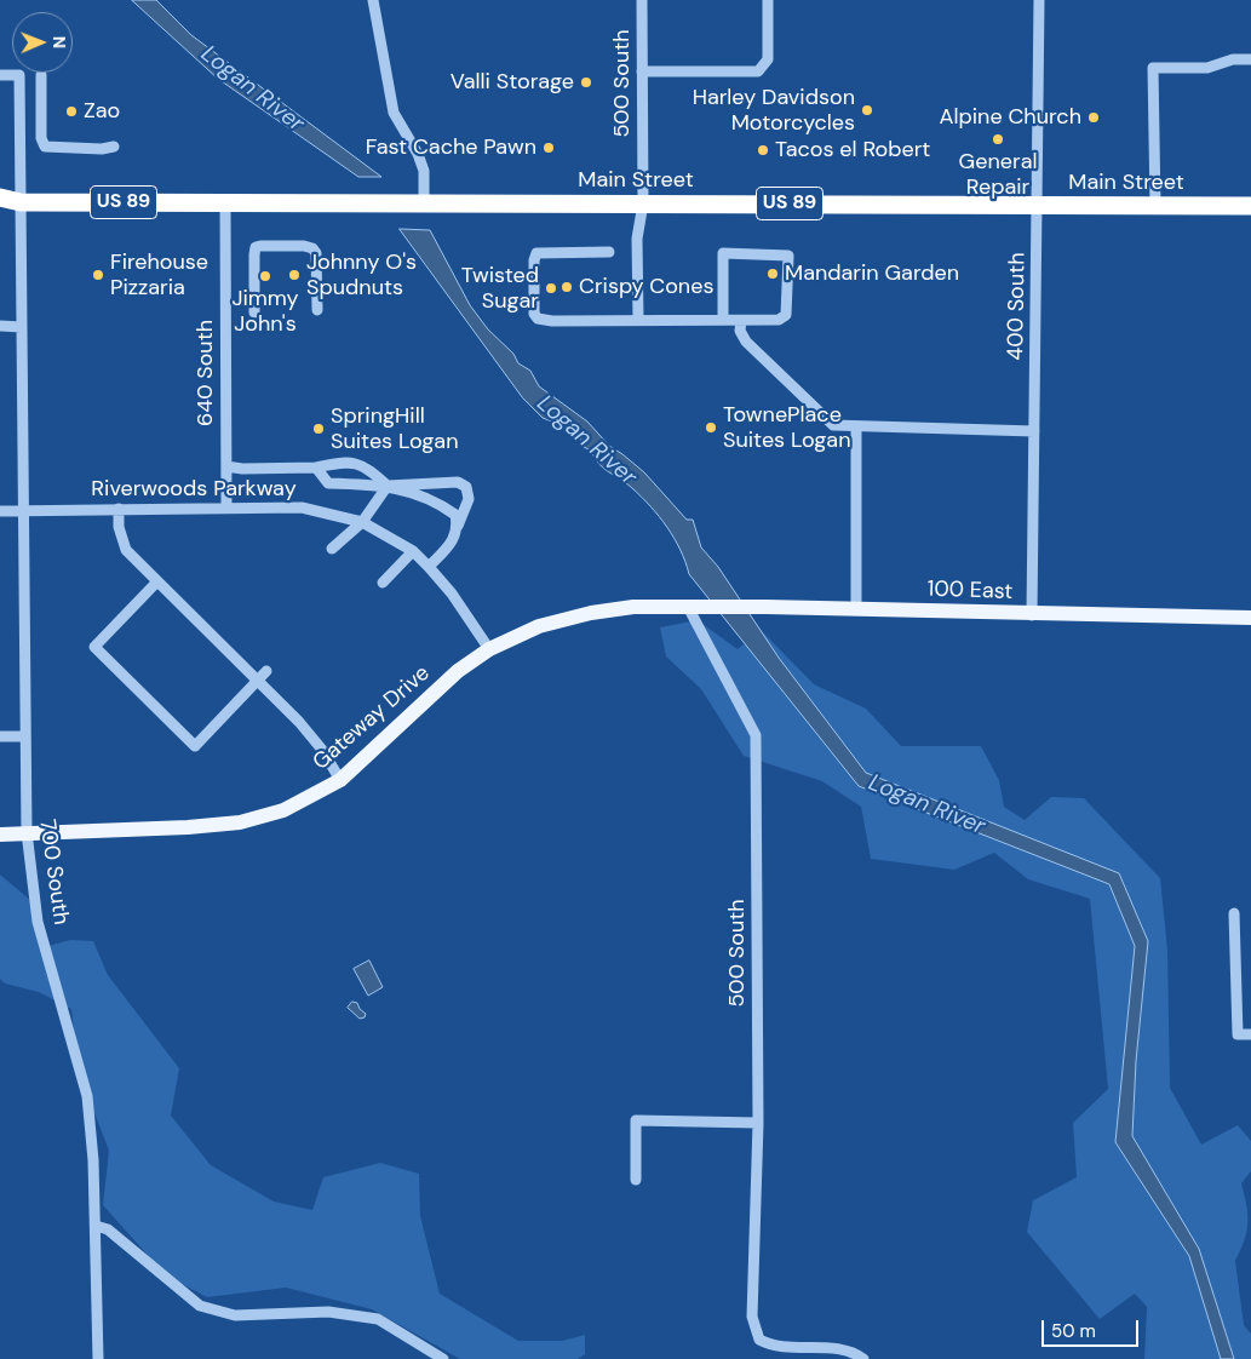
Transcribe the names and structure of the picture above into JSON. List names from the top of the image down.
{
  "streets": {
    "highway": ["Main Street", "US 89"],
    "main road": ["100 East", "Gateway Drive"],
    "street": [
      "500 South",
      "400 South",
      "640 South",
      "Riverwoods Parkway",
      "700 South"
    ]
  },
  "crossings": [
    ["500 South", "Main Street"],
    ["500 South", "100 East"],
    ["500 South", "Gateway Drive"],
    ["Main Street", "400 South"],
    ["Main Street", "640 South"],
    ["Main Street", "700 South"],
    ["400 South", "100 East"],
    ["640 South", "Riverwoods Parkway"],
    ["Riverwoods Parkway", "Gateway Drive"],
    ["Riverwoods Parkway", "700 South"],
    ["100 East", "Gateway Drive"],
    ["Gateway Drive", "700 South"]
  ],
  "water": ["Logan River"],
  "places": [
    "Valli Storage",
    "Harley Davidson Motorcycles",
    "Zao",
    "Alpine Church",
    "General Repair",
    "Fast Cache Pawn",
    "Tacos el Robert",
    "Mandarin Garden",
    "Firehouse Pizzaria",
    "Johnny O's Spudnuts",
    "Jimmy John's",
    "Crispy Cones",
    "Twisted Sugar",
    "TownePlace Suites Logan",
    "SpringHill Suites Logan"
  ],
  "scale_bar": "50 m",
  "north": "right"
}
